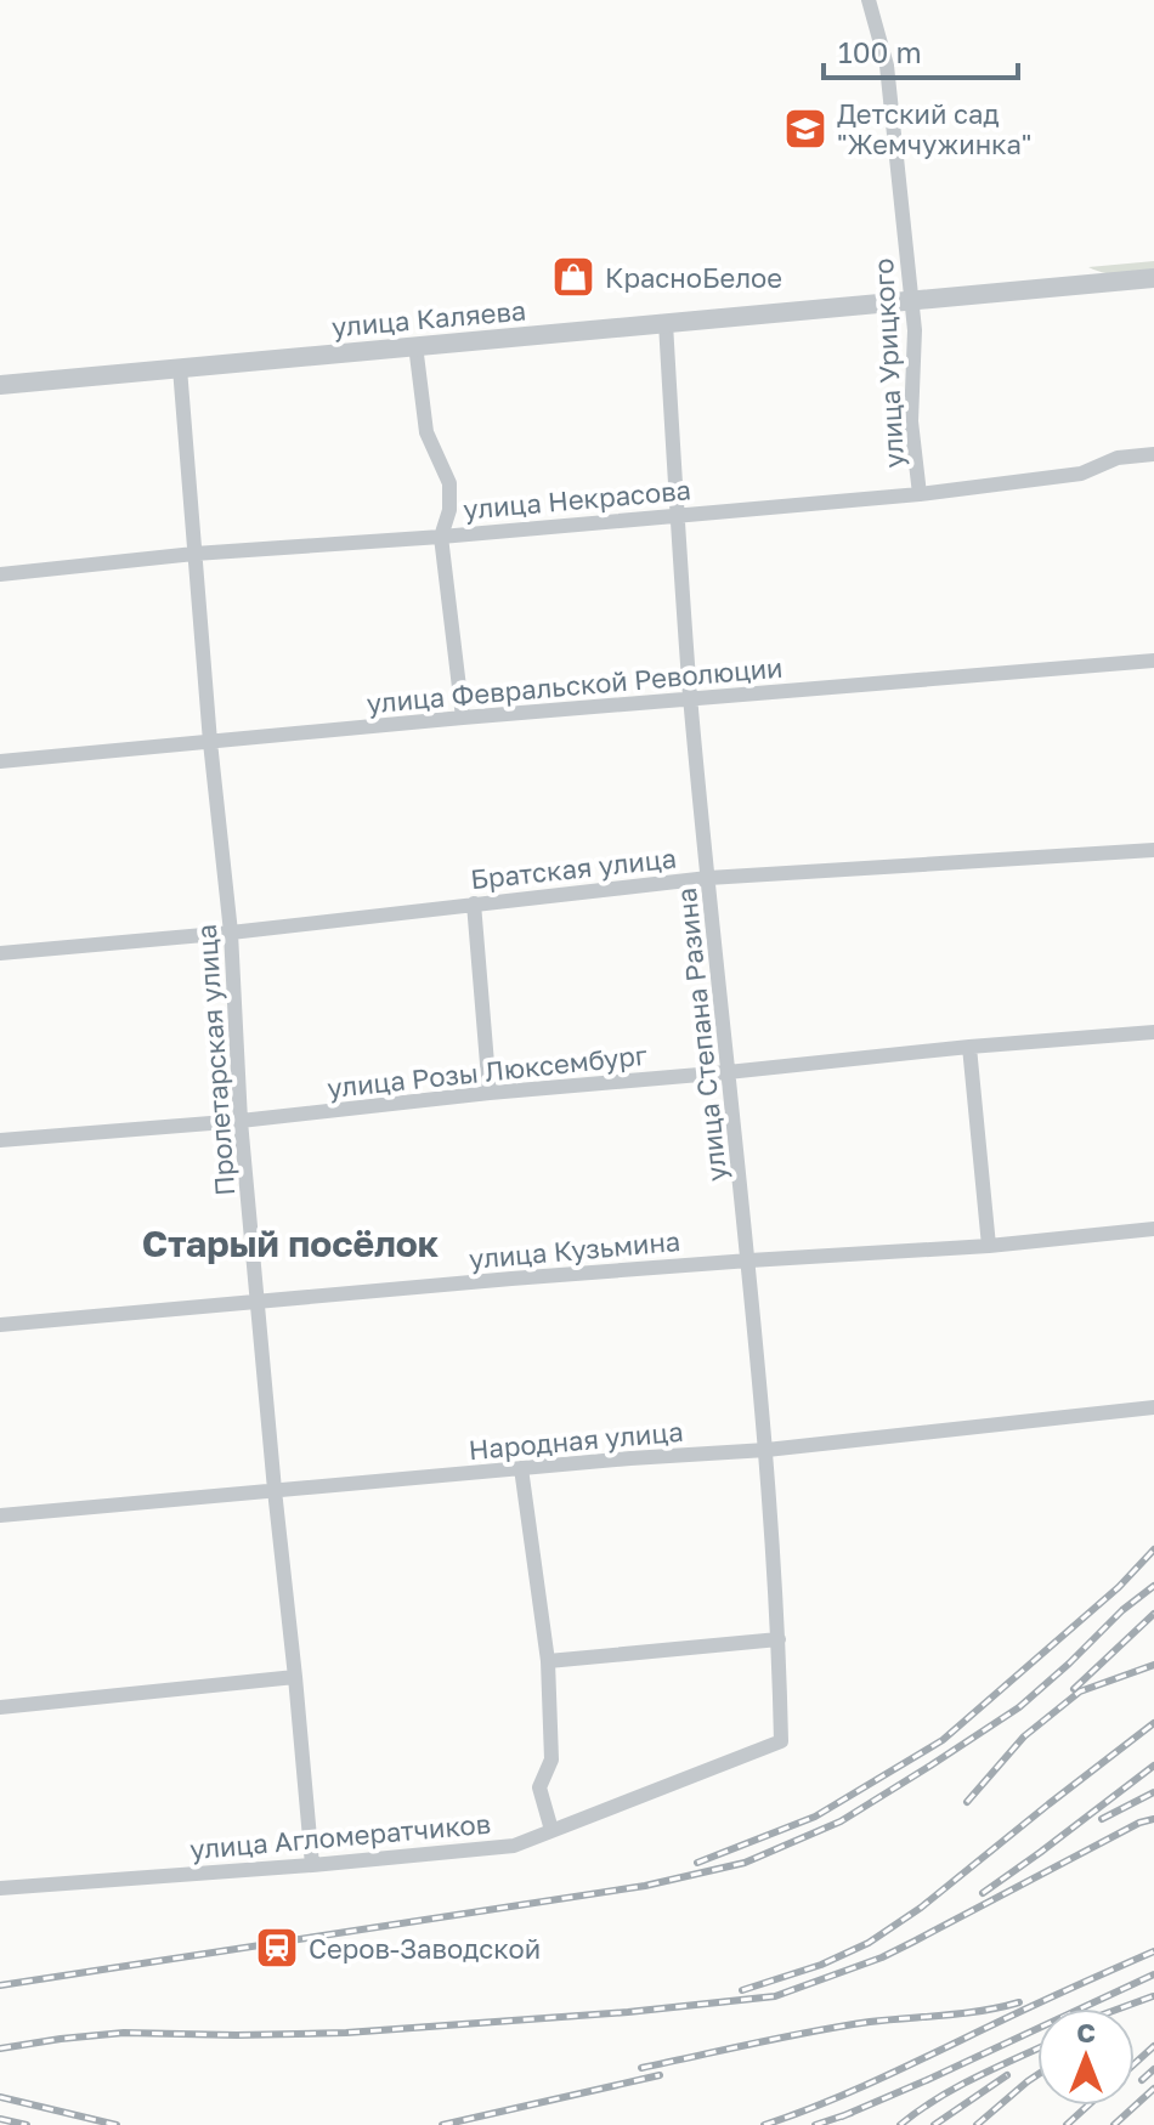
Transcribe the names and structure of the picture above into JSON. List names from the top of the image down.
{
  "streets": {
    "street": [
      "улица Каляева",
      "улица Урицкого",
      "улица Некрасова",
      "улица Февральской Революции",
      "Братская улица",
      "улица Степана Разина",
      "Пролетарская улица",
      "улица Розы Люксембург",
      "улица Кузьмина",
      "Народная улица",
      "улица Агломератчиков"
    ]
  },
  "crossings": [
    ["улица Каляева", "улица Урицкого"],
    ["улица Каляева", "улица Степана Разина"],
    ["улица Каляева", "Пролетарская улица"],
    ["улица Урицкого", "улица Некрасова"],
    ["улица Некрасова", "улица Степана Разина"],
    ["улица Некрасова", "Пролетарская улица"],
    ["улица Февральской Революции", "улица Степана Разина"],
    ["улица Февральской Революции", "Пролетарская улица"],
    ["Братская улица", "улица Степана Разина"],
    ["Братская улица", "Пролетарская улица"],
    ["улица Степана Разина", "улица Розы Люксембург"],
    ["улица Степана Разина", "улица Кузьмина"],
    ["улица Степана Разина", "Народная улица"],
    ["улица Степана Разина", "улица Агломератчиков"],
    ["Пролетарская улица", "улица Розы Люксембург"],
    ["Пролетарская улица", "улица Кузьмина"],
    ["Пролетарская улица", "Народная улица"],
    ["Пролетарская улица", "улица Агломератчиков"]
  ],
  "districts": ["Старый посёлок"],
  "places": {
    "school or university": ["Детский сад \"Жемчужинка\""],
    "shop": ["КрасноБелое"],
    "station": ["Серов-Заводской"]
  },
  "scale_bar": "100 m",
  "north": "top"
}
